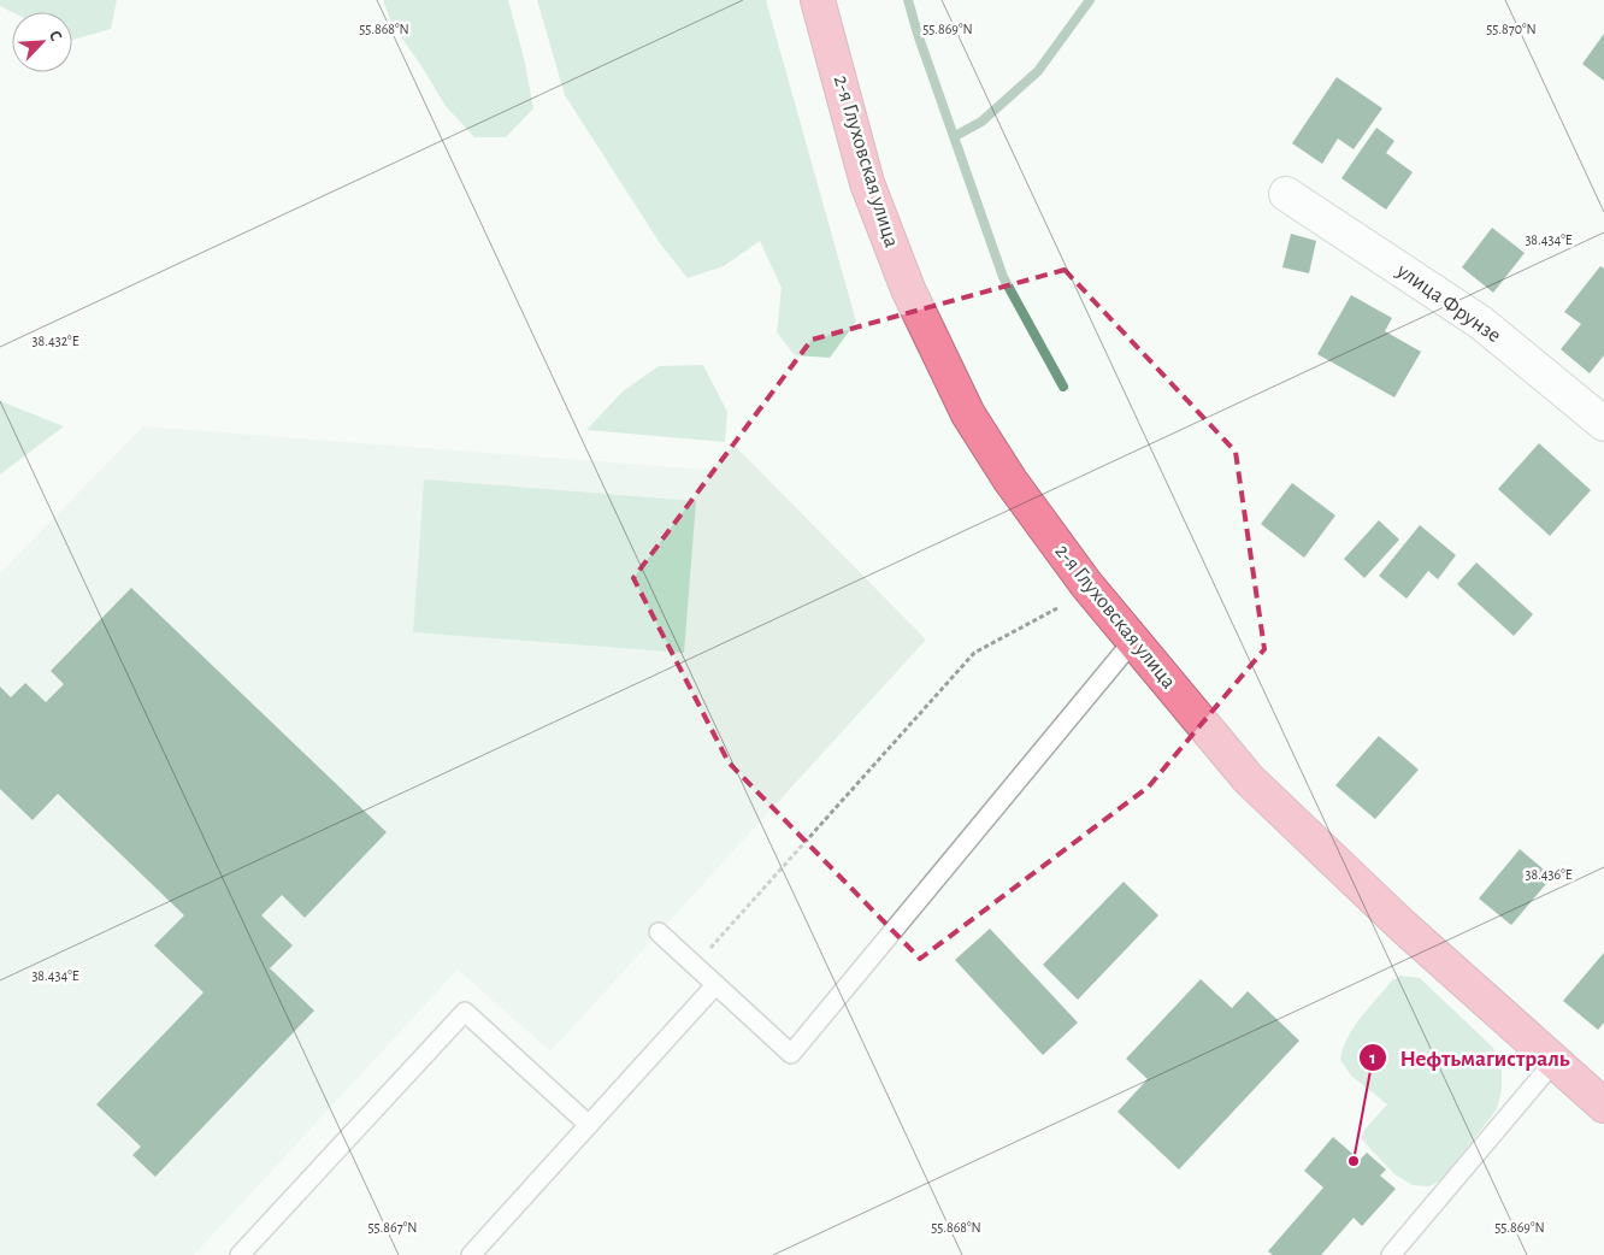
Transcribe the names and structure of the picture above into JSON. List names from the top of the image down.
{
  "streets": {
    "highway": ["2-я Глуховская улица"],
    "street": ["улица Фрунзе"]
  },
  "places": ["Нефтьмагистраль"],
  "north": "top right",
  "coordinates": [
    "55.868°N",
    "55.869°N",
    "55.870°N",
    "38.434°E",
    "38.432°E",
    "38.436°E",
    "55.867°N"
  ]
}
